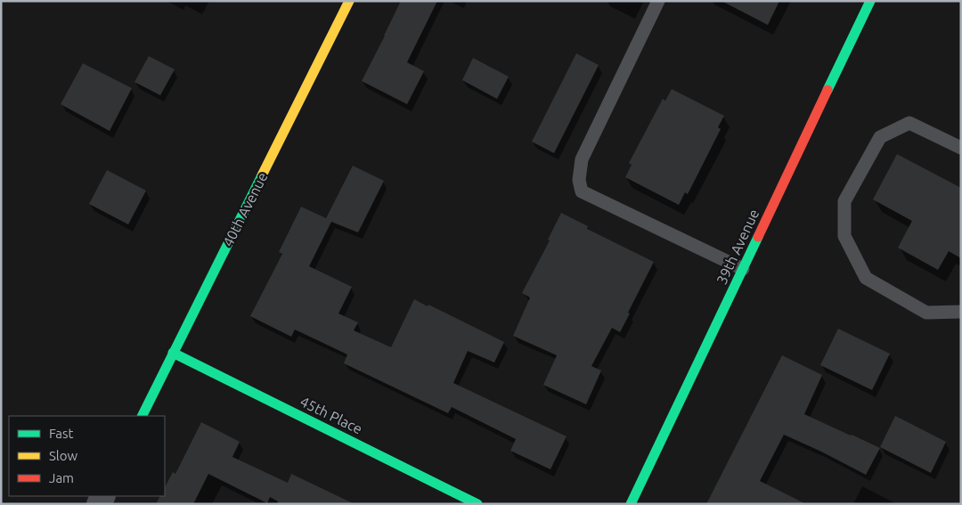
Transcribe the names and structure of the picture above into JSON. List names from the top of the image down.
{
  "streets": {
    "street": ["40th Avenue", "39th Avenue", "45th Place"]
  },
  "crossings": [
    ["40th Avenue", "45th Place"]
  ],
  "legend": ["Fast", "Slow", "Jam"]
}
